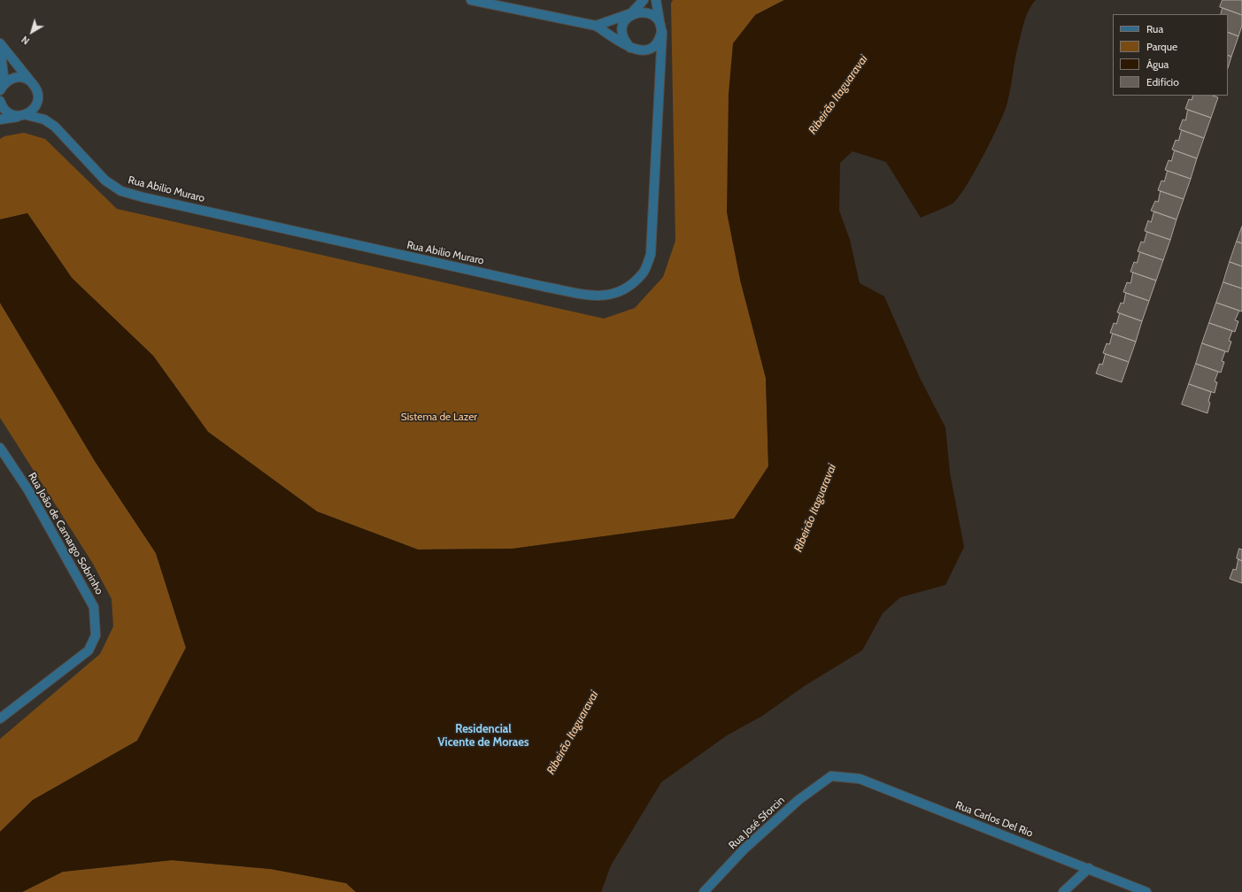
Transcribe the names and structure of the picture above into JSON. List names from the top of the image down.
{
  "streets": {
    "street": [
      "Rua Abilio Muraro",
      "Rua João de Camargo Sobrinho",
      "Rua Carlos Del Rio",
      "Rua José Sforcin"
    ]
  },
  "crossings": [
    ["Rua Carlos Del Rio", "Rua José Sforcin"]
  ],
  "districts": ["Residencial Vicente de Moraes"],
  "water": ["Ribeirão Itaguaravai"],
  "parks": ["Sistema de Lazer"],
  "legend": [
    "Rua",
    "Parque",
    "Água",
    "Edifício"
  ],
  "north": "bottom left"
}
